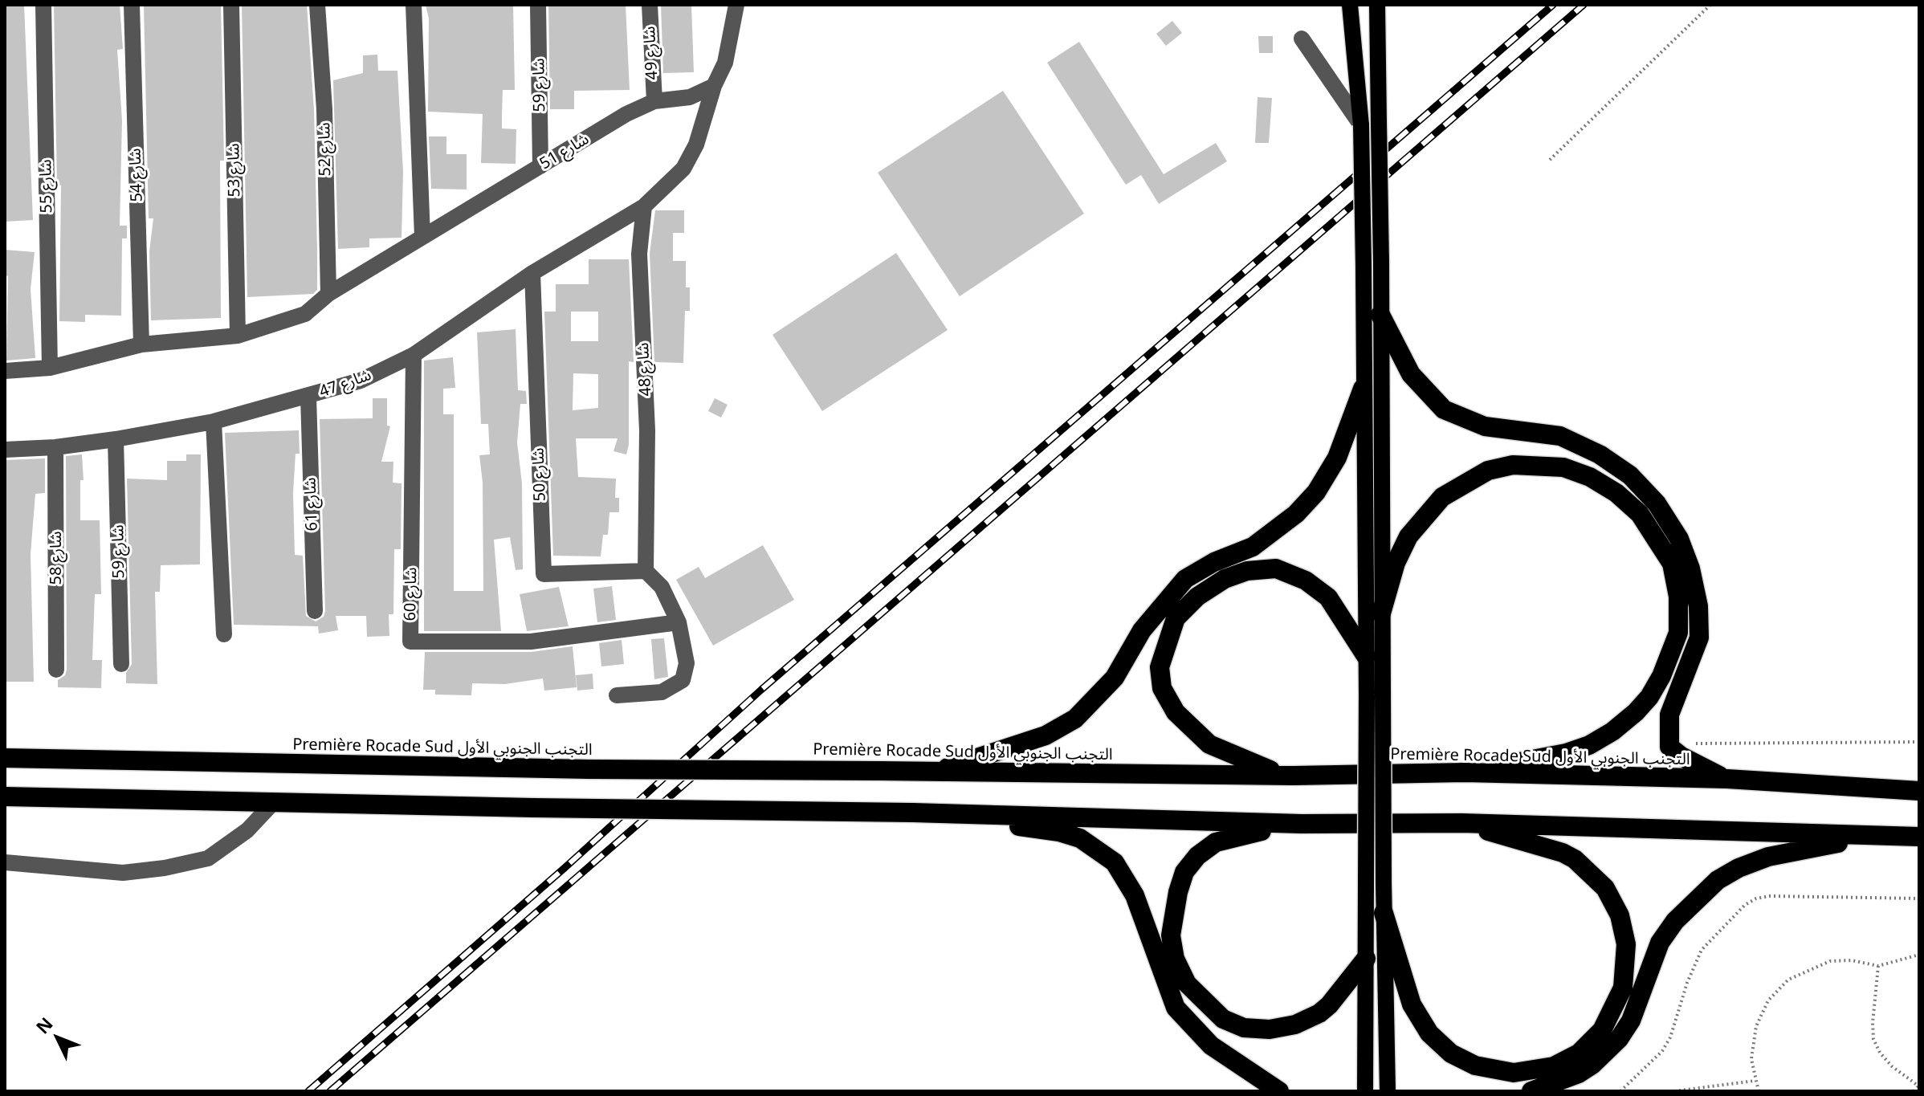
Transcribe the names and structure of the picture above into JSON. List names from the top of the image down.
{
  "streets": {
    "highway": ["Première Rocade Sud التجنب الجنوبي الأول"],
    "street": [
      "شارع 49",
      "شارع 59",
      "شارع 52",
      "شارع 51",
      "شارع 53",
      "شارع 54",
      "شارع 55",
      "شارع 48",
      "شارع 47",
      "شارع 50",
      "شارع 61",
      "شارع 58",
      "شارع 60"
    ]
  },
  "crossings": [
    ["شارع 49", "شارع 51"],
    ["شارع 59", "شارع 51"],
    ["شارع 59", "شارع 47"],
    ["شارع 52", "شارع 51"],
    ["شارع 51", "شارع 53"],
    ["شارع 48", "شارع 47"],
    ["شارع 48", "شارع 50"],
    ["شارع 47", "شارع 50"],
    ["شارع 47", "شارع 61"],
    ["شارع 47", "شارع 58"],
    ["شارع 47", "شارع 60"]
  ],
  "north": "top left"
}
